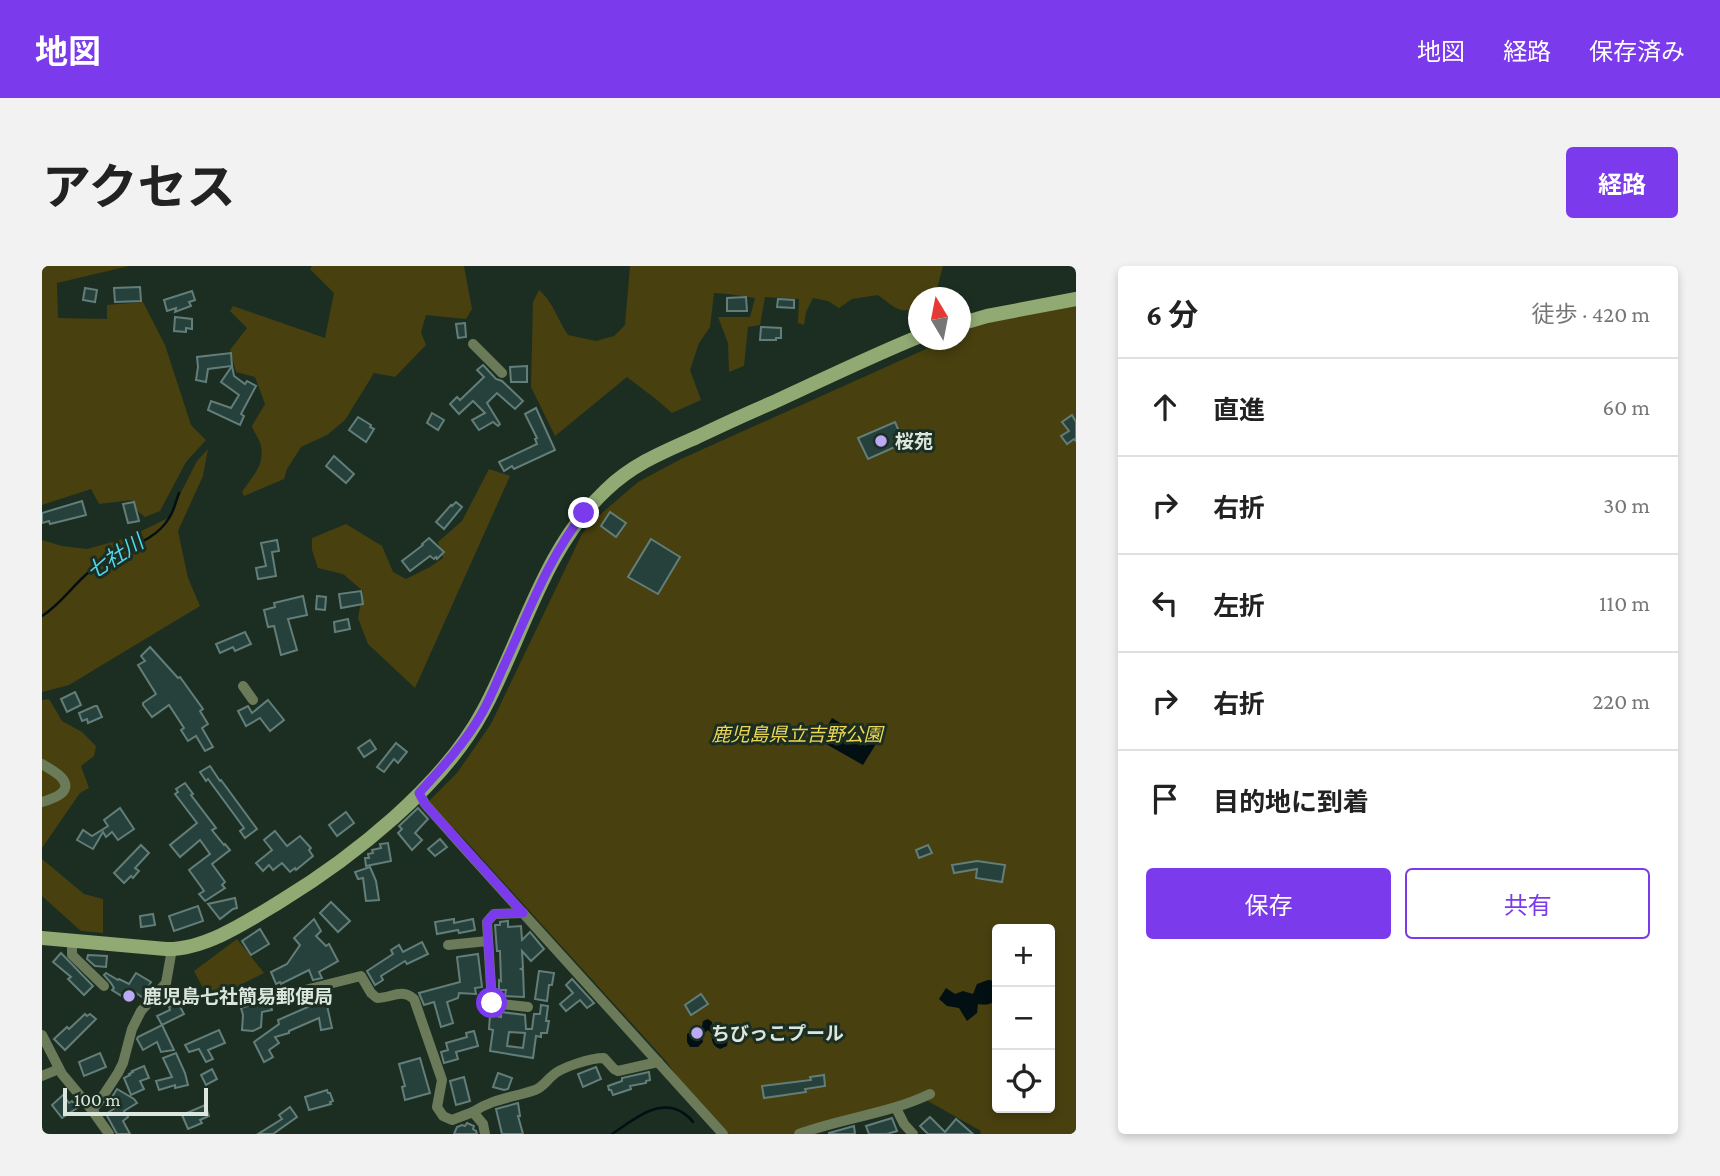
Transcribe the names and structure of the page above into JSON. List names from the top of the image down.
{
  "water": ["七社川"],
  "parks": ["鹿児島県立吉野公園"],
  "places": ["桜苑", "鹿児島七社簡易郵便局", "ちびっこプール"],
  "scale_bar": "100 m",
  "north": "top",
  "page": {
    "header": "地図",
    "nav": ["地図", "経路", "保存済み"],
    "title": "アクセス",
    "buttons": [
      "経路",
      ["保存", "共有"]
    ],
    "heading": ["6 分", "徒歩 · 420 m"],
    "list": [
      ["直進", "60 m"],
      ["右折", "30 m"],
      ["左折", "110 m"],
      ["右折", "220 m"],
      "目的地に到着"
    ],
    "map_buttons": ["+", "−"],
    "scale": "100 m"
  }
}
